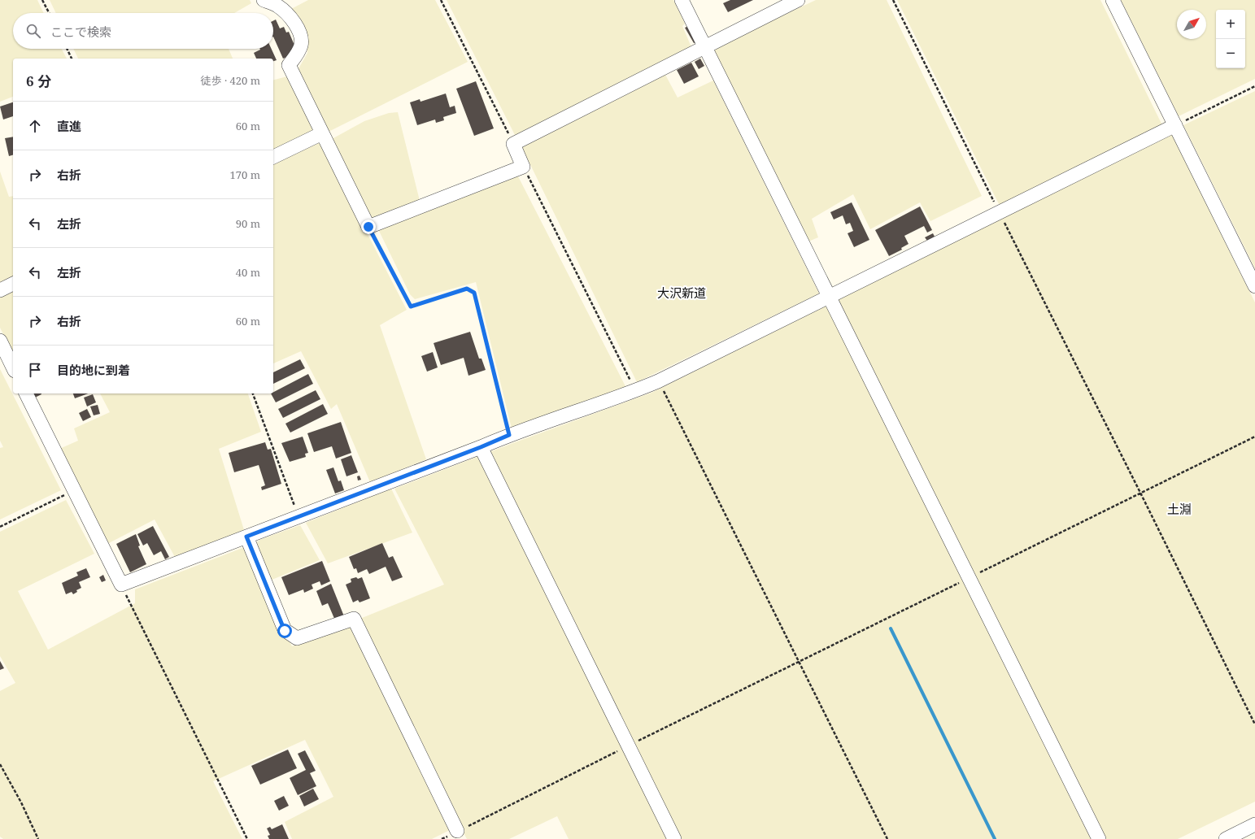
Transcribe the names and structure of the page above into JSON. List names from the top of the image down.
{
  "districts": ["大沢新道", "土淵"],
  "north": "top right",
  "page": {
    "map_buttons": ["+", "−"],
    "search": "ここで検索",
    "heading": ["6 分", "徒歩 · 420 m"],
    "list": [
      ["直進", "60 m"],
      ["右折", "170 m"],
      ["左折", "90 m"],
      ["左折", "40 m"],
      ["右折", "60 m"],
      "目的地に到着"
    ]
  }
}
